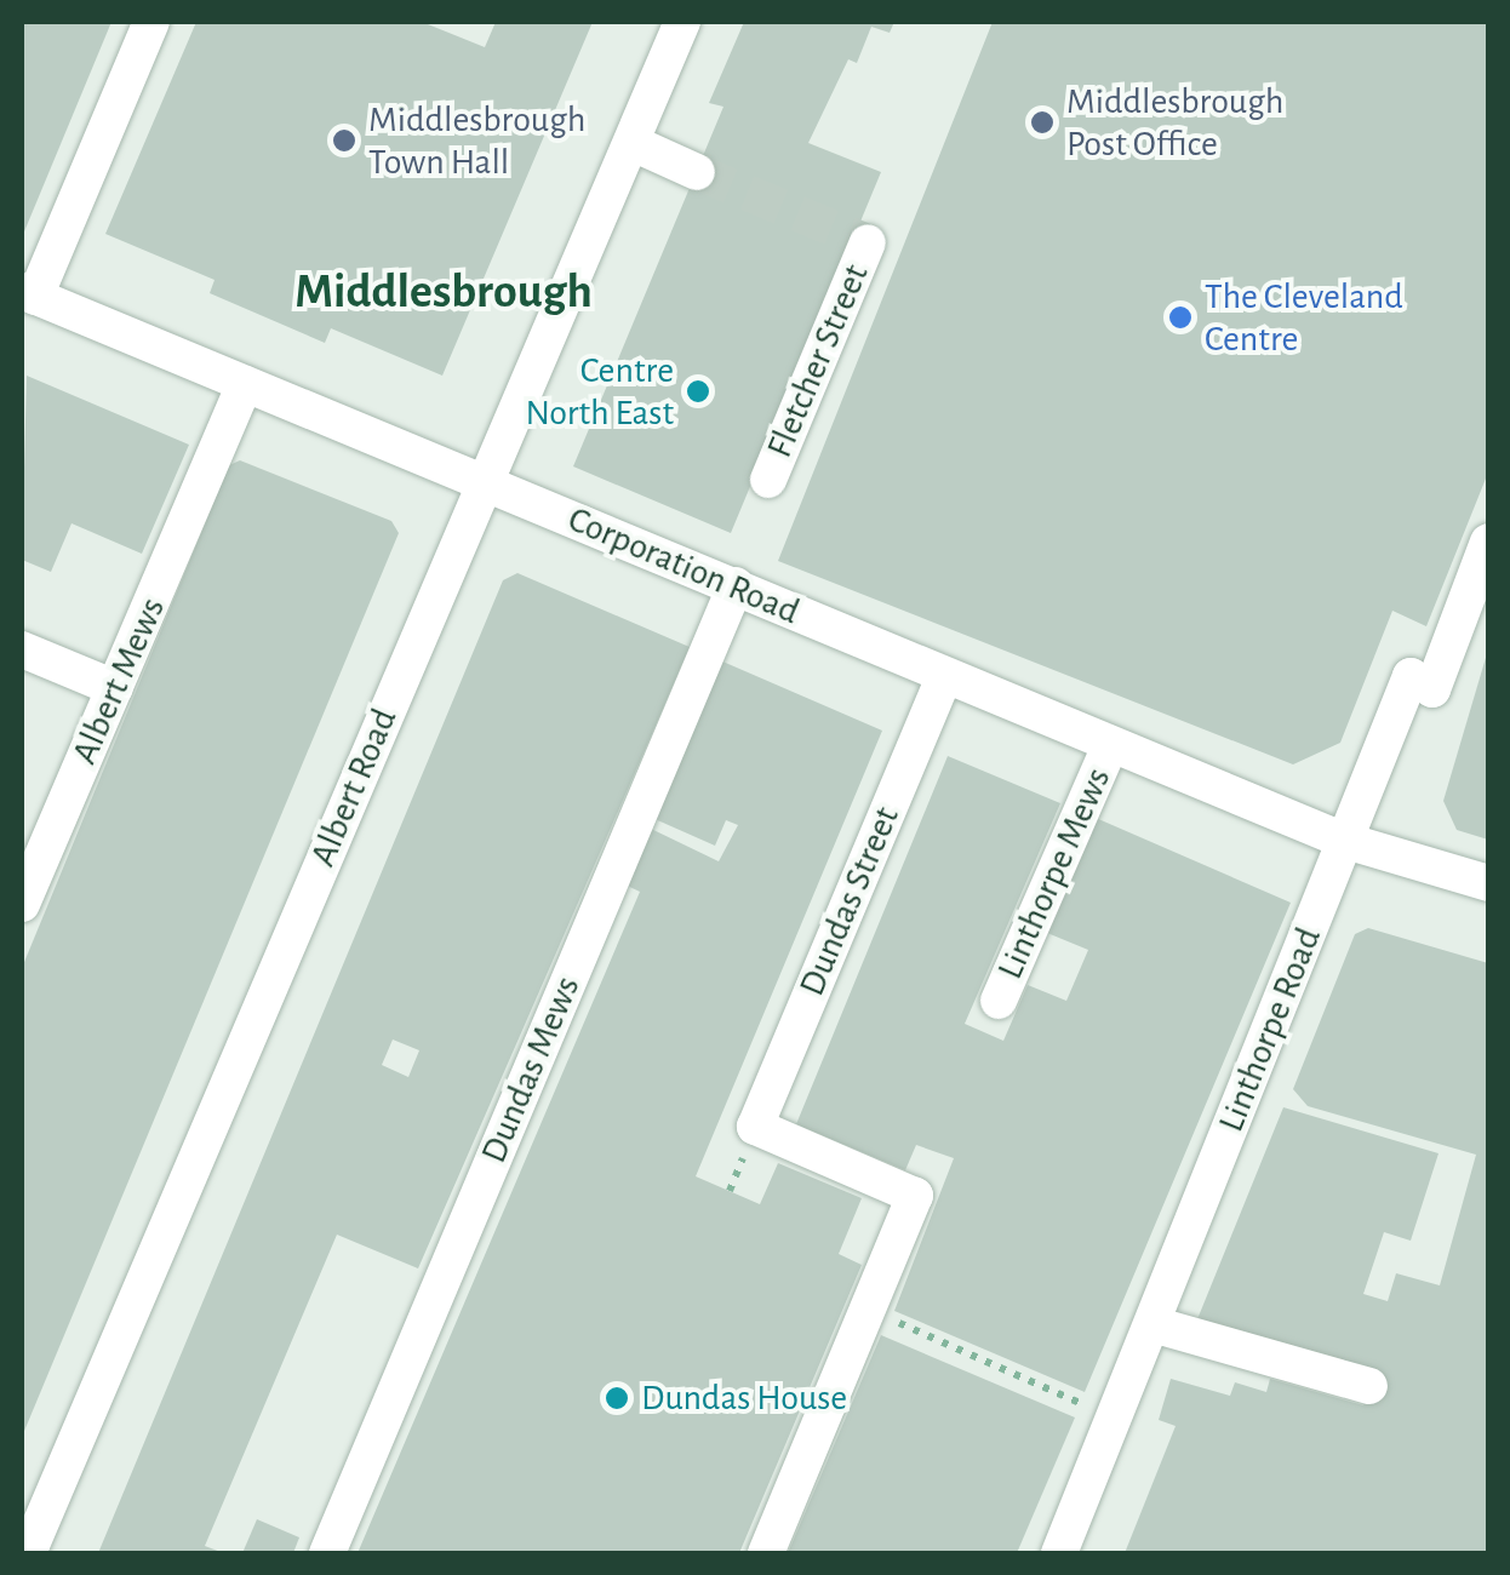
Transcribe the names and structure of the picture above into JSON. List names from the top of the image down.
{
  "streets": {
    "street": [
      "Fletcher Street",
      "Corporation Road",
      "Albert Mews",
      "Albert Road",
      "Linthorpe Mews",
      "Dundas Street",
      "Linthorpe Road",
      "Dundas Mews"
    ]
  },
  "crossings": [
    ["Corporation Road", "Albert Mews"],
    ["Corporation Road", "Albert Road"],
    ["Corporation Road", "Linthorpe Mews"],
    ["Corporation Road", "Dundas Street"],
    ["Corporation Road", "Linthorpe Road"],
    ["Corporation Road", "Dundas Mews"]
  ],
  "districts": ["Middlesbrough"],
  "places": [
    "Middlesbrough Post Office",
    "Middlesbrough Town Hall",
    "The Cleveland Centre",
    "Centre North East",
    "Dundas House"
  ]
}
